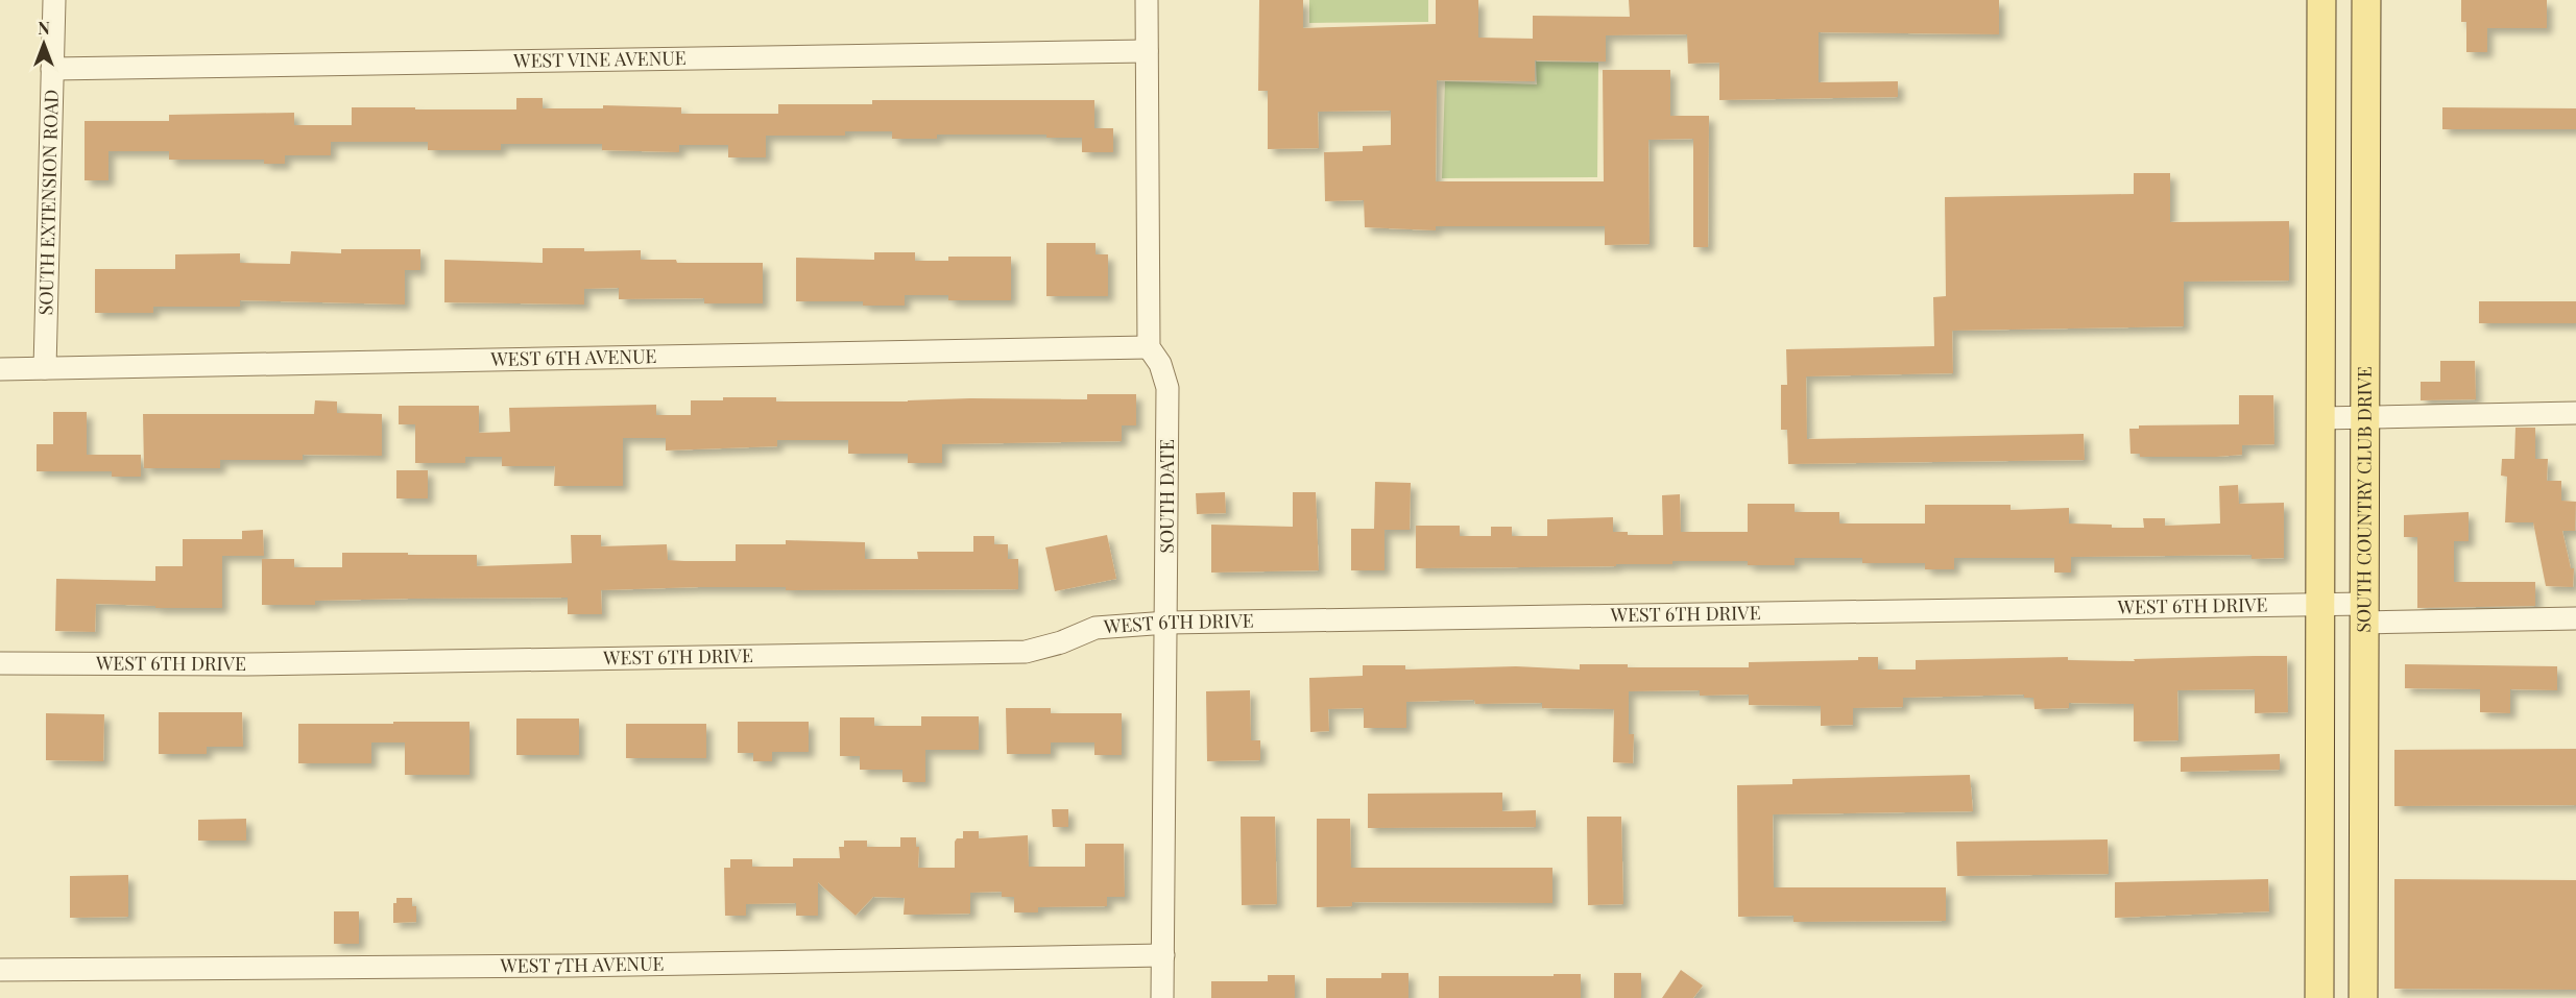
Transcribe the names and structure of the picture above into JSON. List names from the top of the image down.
{
  "streets": {
    "main road": ["SOUTH COUNTRY CLUB DRIVE"],
    "street": [
      "WEST VINE AVENUE",
      "SOUTH EXTENSION ROAD",
      "WEST 6TH AVENUE",
      "SOUTH DATE",
      "WEST 6TH DRIVE",
      "WEST 7TH AVENUE"
    ]
  },
  "crossings": [
    ["WEST VINE AVENUE", "SOUTH EXTENSION ROAD"],
    ["WEST VINE AVENUE", "SOUTH DATE"],
    ["SOUTH EXTENSION ROAD", "WEST 6TH AVENUE"],
    ["WEST 6TH AVENUE", "SOUTH DATE"],
    ["SOUTH DATE", "WEST 6TH DRIVE"],
    ["SOUTH DATE", "WEST 7TH AVENUE"],
    ["SOUTH COUNTRY CLUB DRIVE", "WEST 6TH DRIVE"]
  ],
  "north": "top"
}
